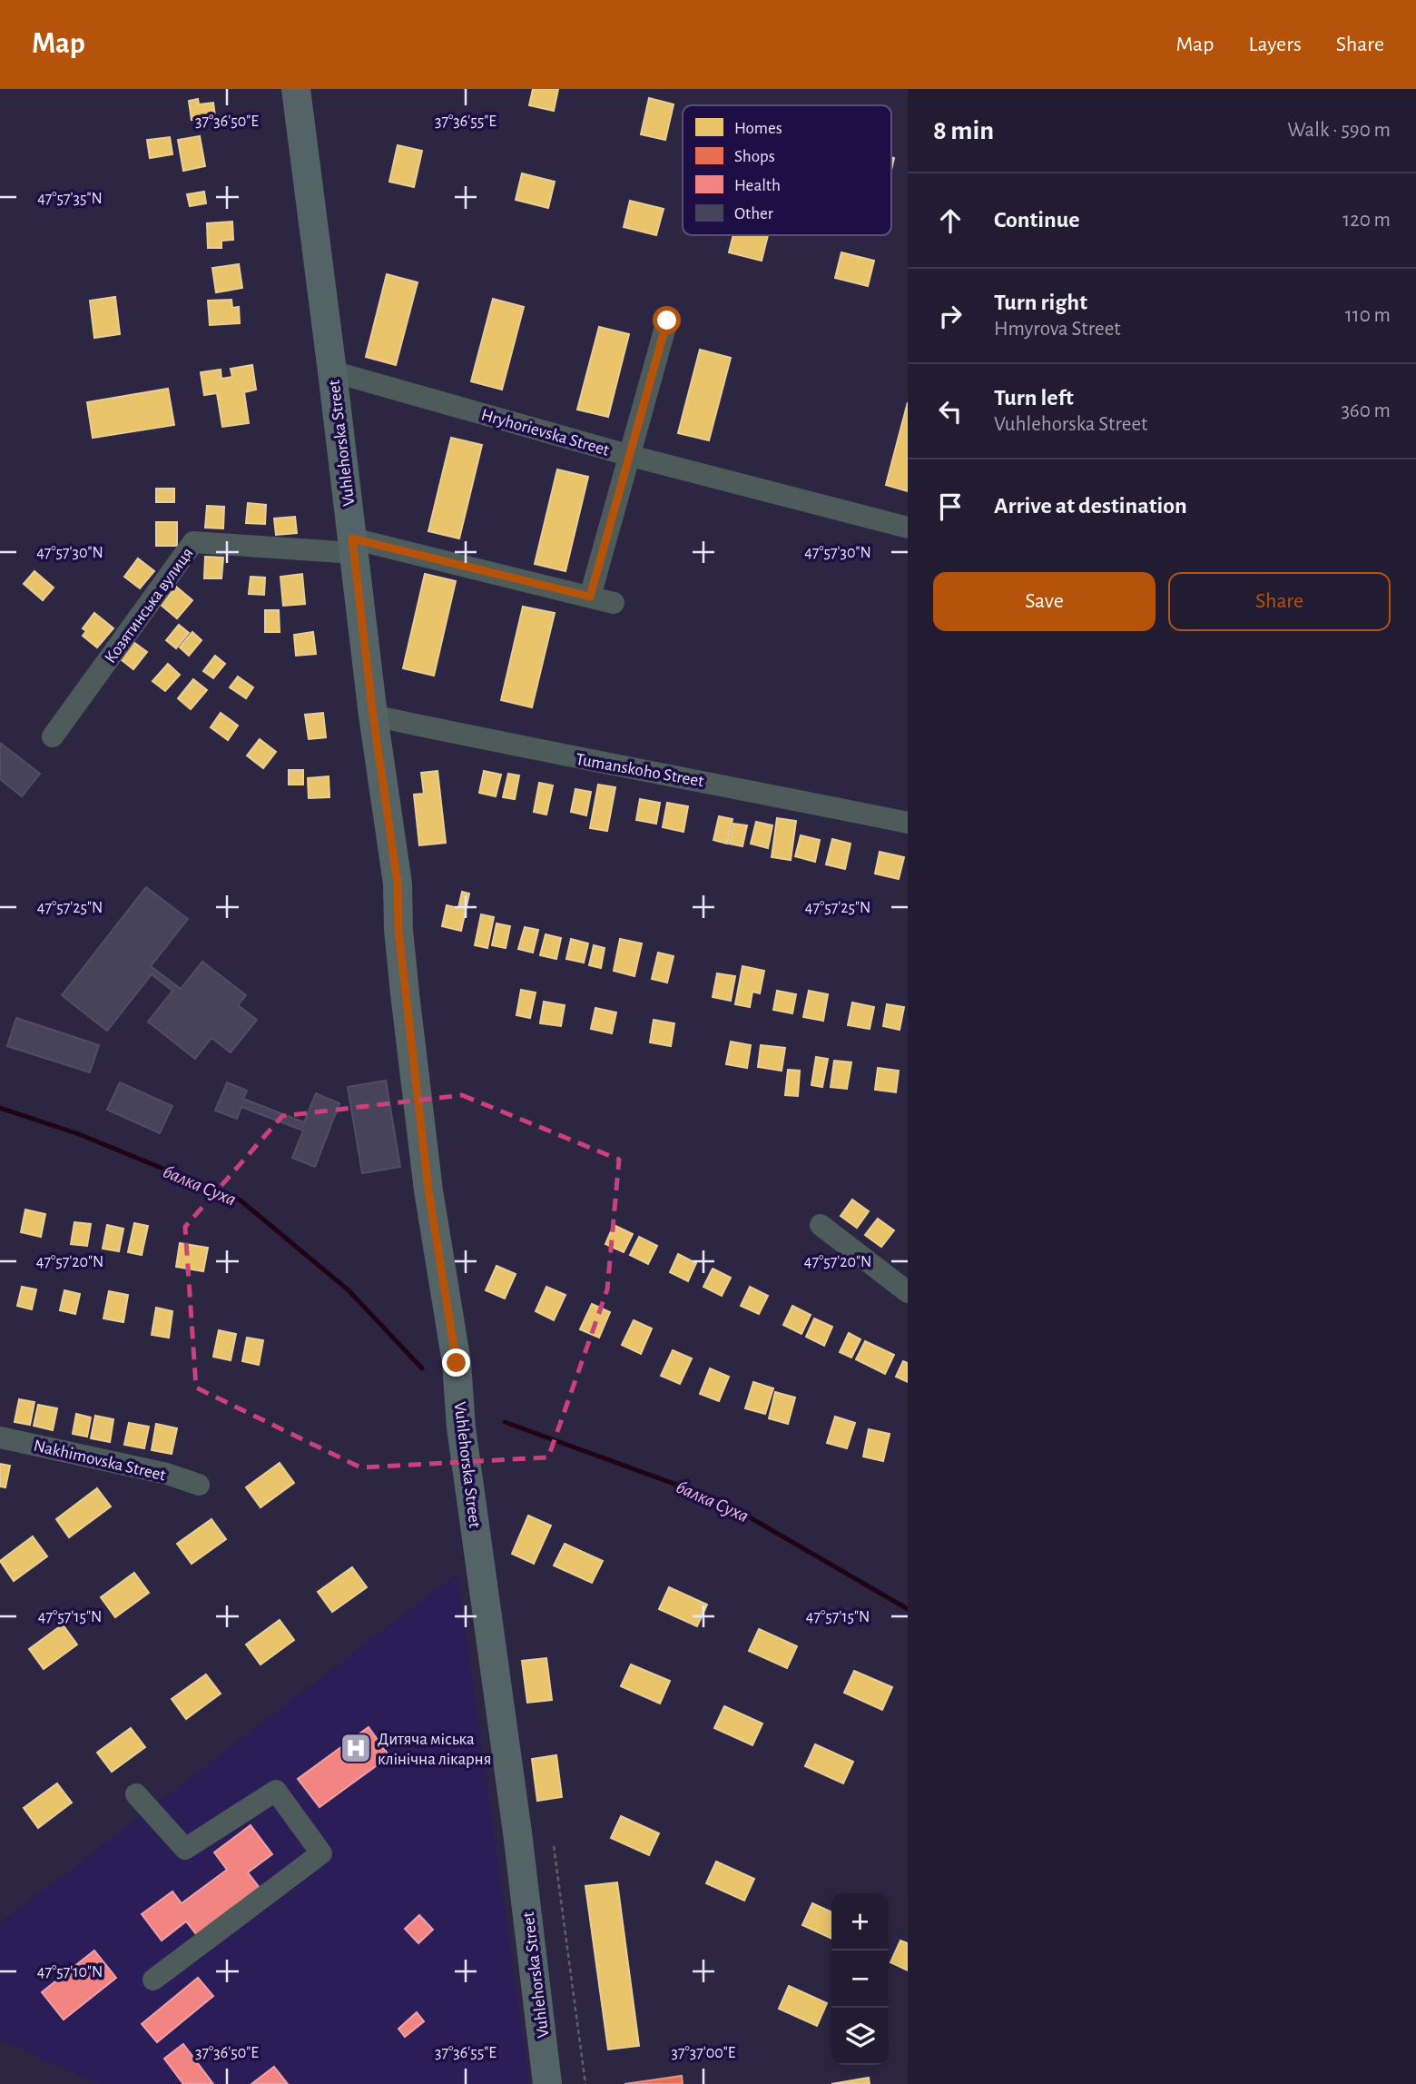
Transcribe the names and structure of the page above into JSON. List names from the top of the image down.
{
  "streets": {
    "main road": ["Vuhlehorska Street"],
    "street": [
      "Hryhorievska Street",
      "Козятинська вулиця",
      "Tumanskoho Street",
      "Nakhimovska Street"
    ]
  },
  "crossings": [
    ["Hryhorievska Street", "Vuhlehorska Street"],
    ["Vuhlehorska Street", "Козятинська вулиця"],
    ["Vuhlehorska Street", "Tumanskoho Street"]
  ],
  "water": ["балка Суха"],
  "places": {
    "hospital": ["Дитяча міська клінічна лікарня"]
  },
  "legend": [
    "Homes",
    "Shops",
    "Health",
    "Other"
  ],
  "page": {
    "header": "Map",
    "nav": ["Map", "Layers", "Share"],
    "heading": ["8 min", "Walk · 590 m"],
    "list": [
      ["Continue", "120 m"],
      ["Turn right", "Hmyrova Street", "110 m"],
      ["Turn left", "Vuhlehorska Street", "360 m"],
      "Arrive at destination"
    ],
    "buttons": ["Save", "Share"],
    "map_buttons": ["+", "−"]
  },
  "coordinates": [
    "37°36'50\"E",
    "37°36'55\"E",
    "47°57'35\"N",
    "47°57'30\"N",
    "47°57'25\"N",
    "47°57'20\"N",
    "47°57'15\"N",
    "47°57'10\"N",
    "37°37'00\"E"
  ]
}
